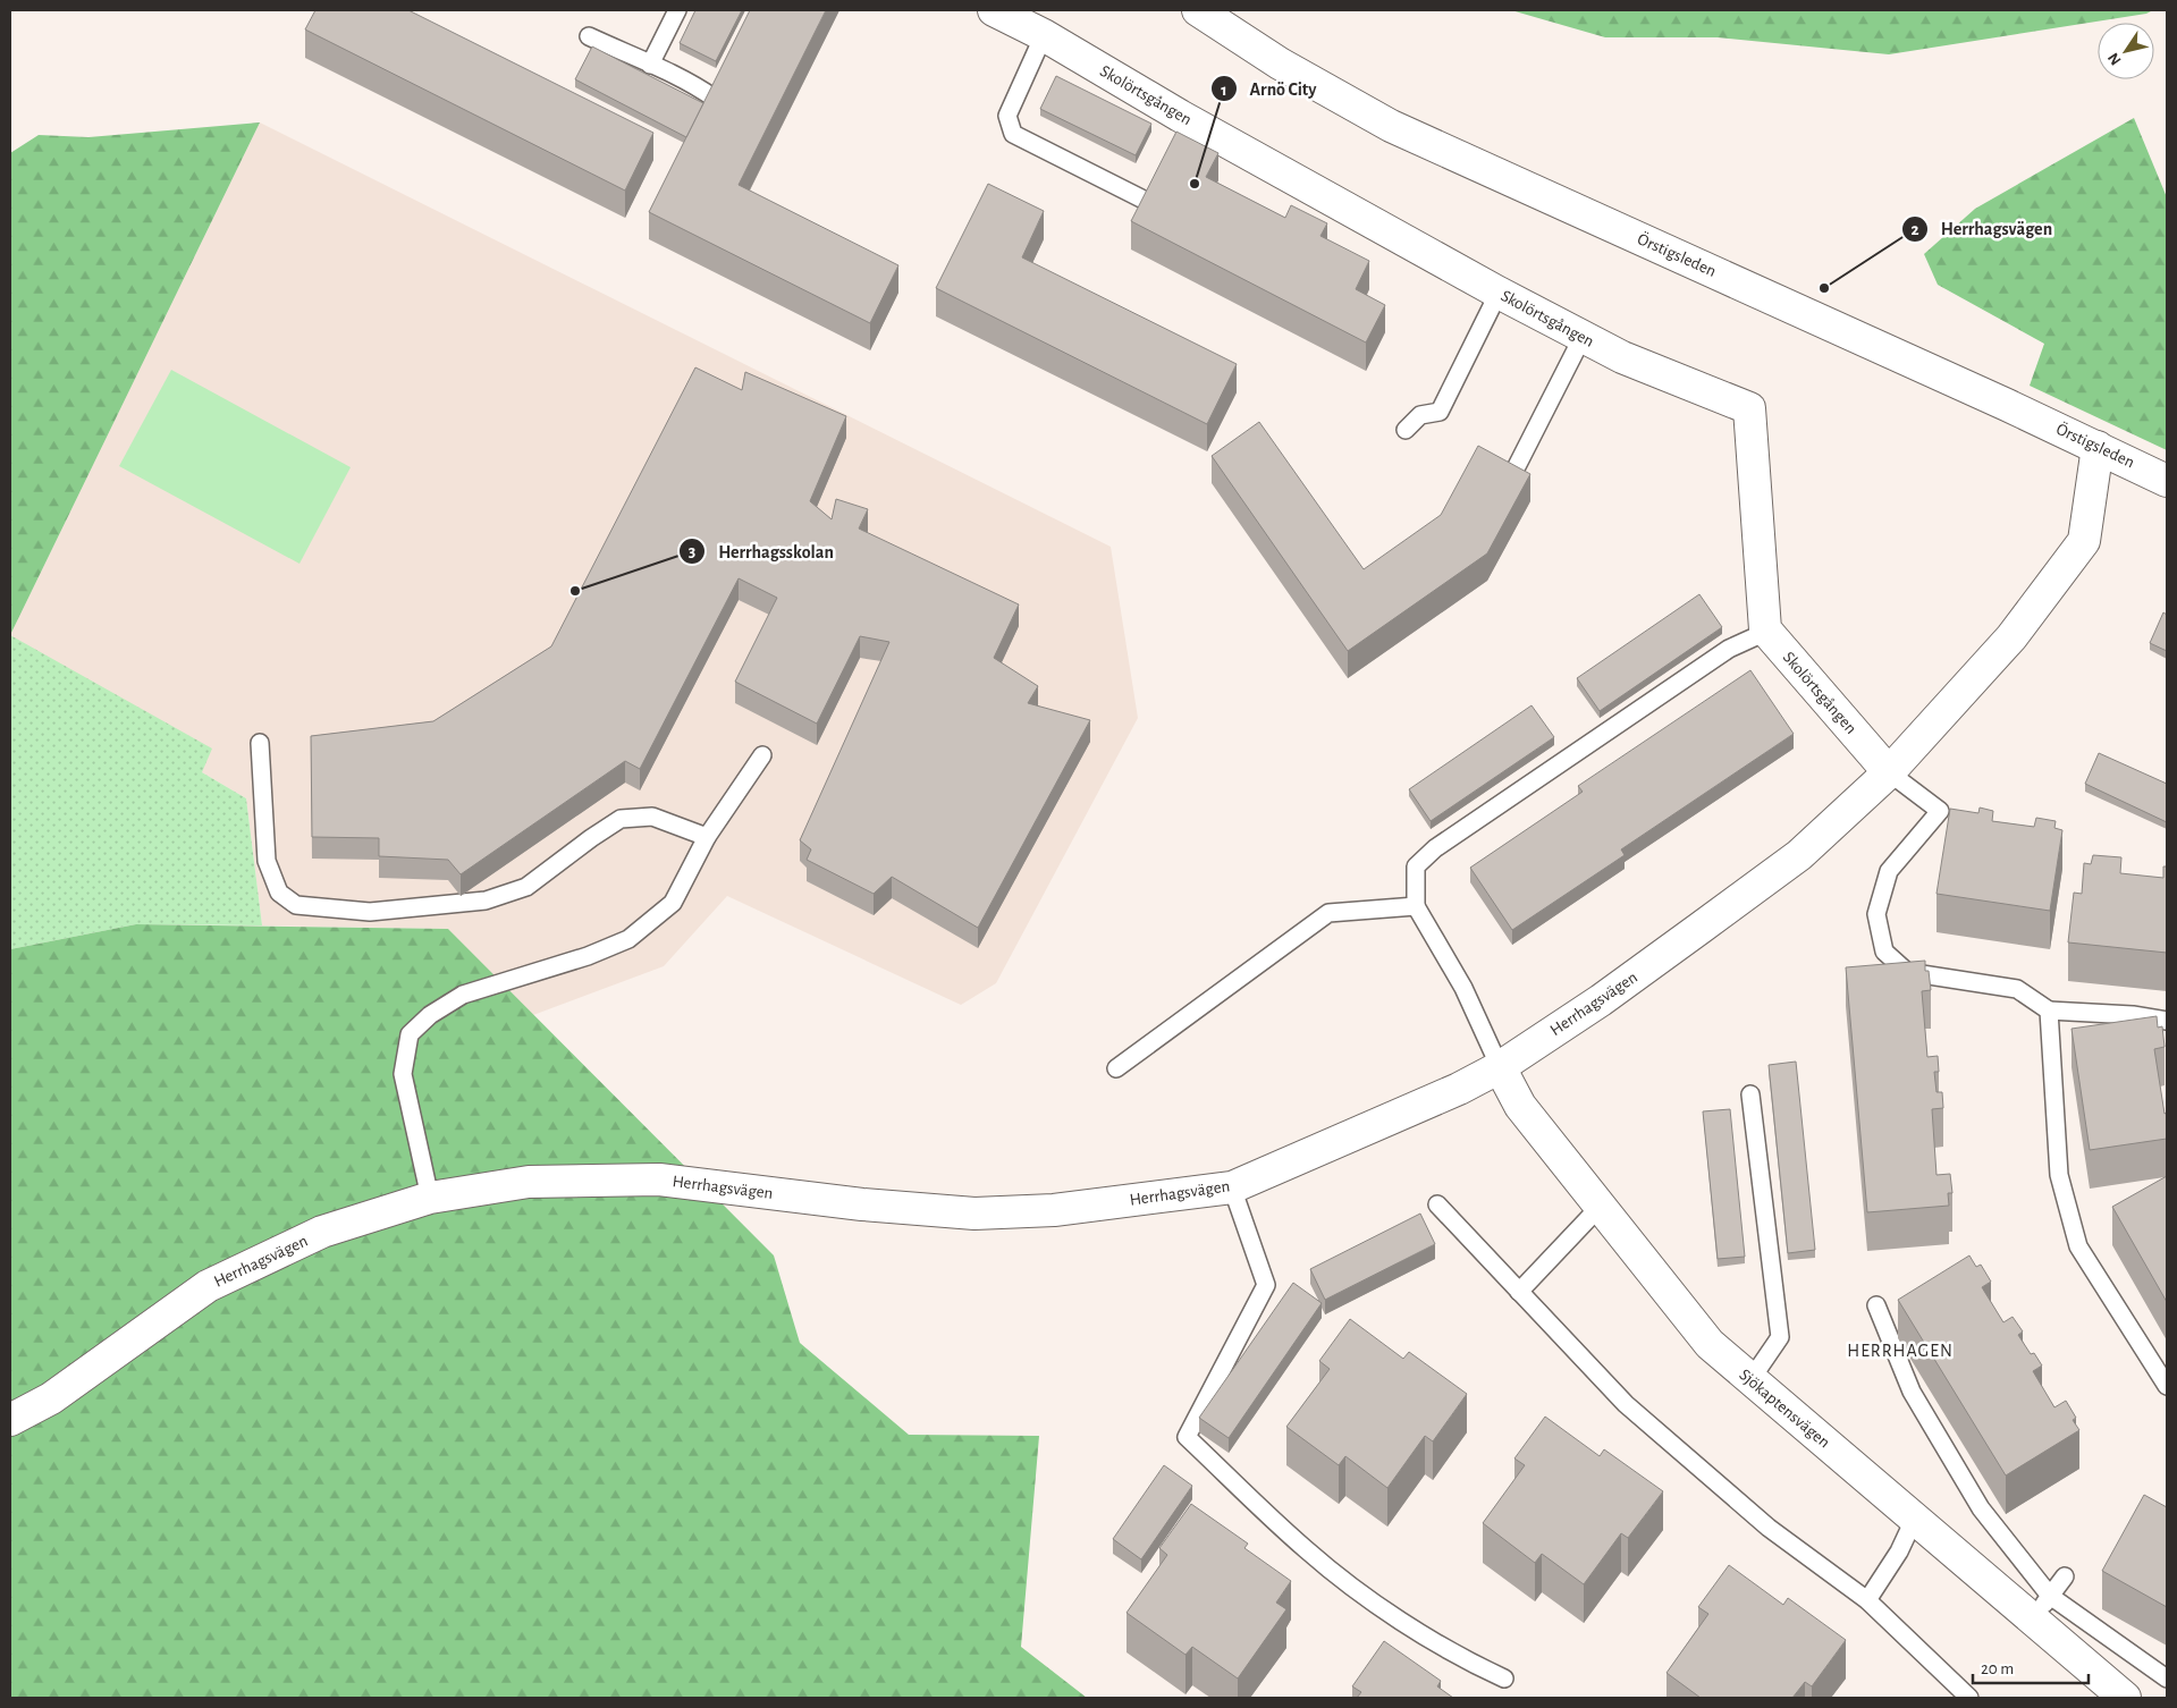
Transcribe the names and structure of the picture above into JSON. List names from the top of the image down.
{
  "streets": {
    "street": [
      "Skolörtsgången",
      "Örstigsleden",
      "Herrhagsvägen",
      "Sjökaptensvägen"
    ]
  },
  "crossings": [
    ["Skolörtsgången", "Herrhagsvägen"],
    ["Örstigsleden", "Herrhagsvägen"],
    ["Herrhagsvägen", "Sjökaptensvägen"]
  ],
  "districts": ["HERRHAGEN"],
  "places": ["Arnö City", "Herrhagsvägen", "Herrhagsskolan"],
  "scale_bar": "20 m",
  "north": "bottom left"
}
